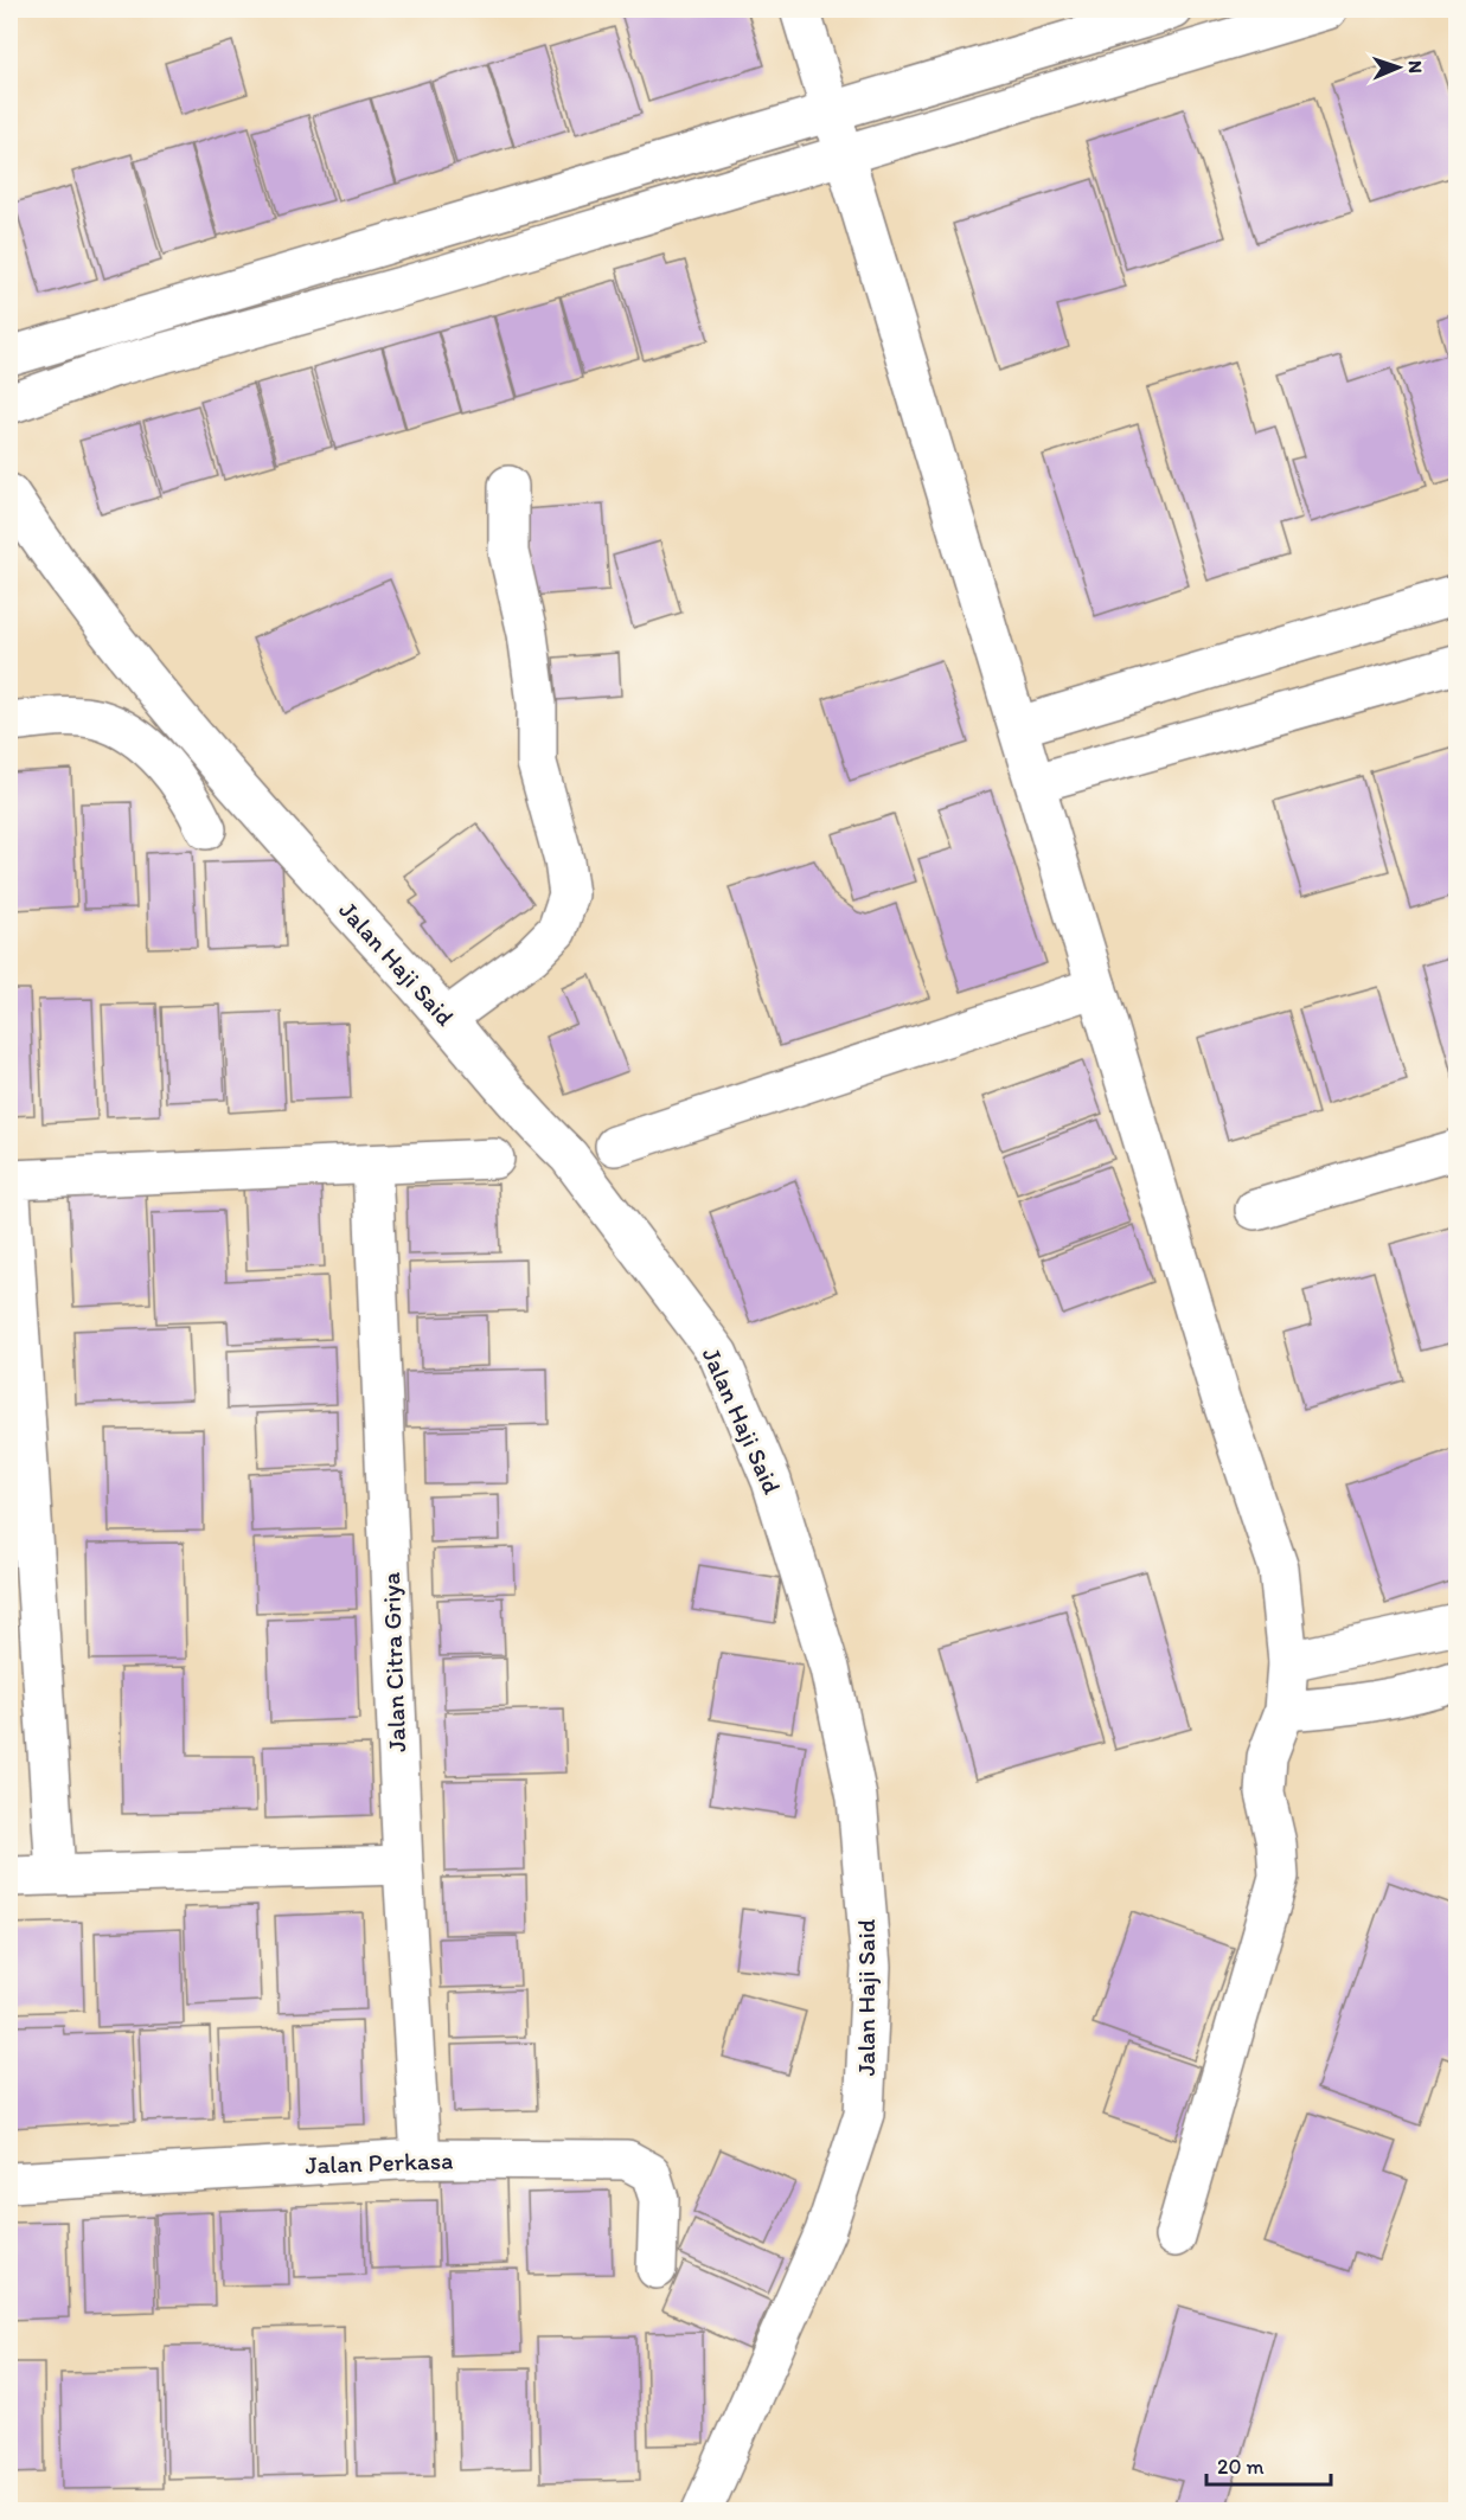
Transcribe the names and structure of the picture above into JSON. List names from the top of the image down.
{
  "streets": {
    "street": ["Jalan Haji Said", "Jalan Citra Griya", "Jalan Perkasa"]
  },
  "crossings": [
    ["Jalan Citra Griya", "Jalan Perkasa"]
  ],
  "scale_bar": "20 m",
  "north": "right"
}
